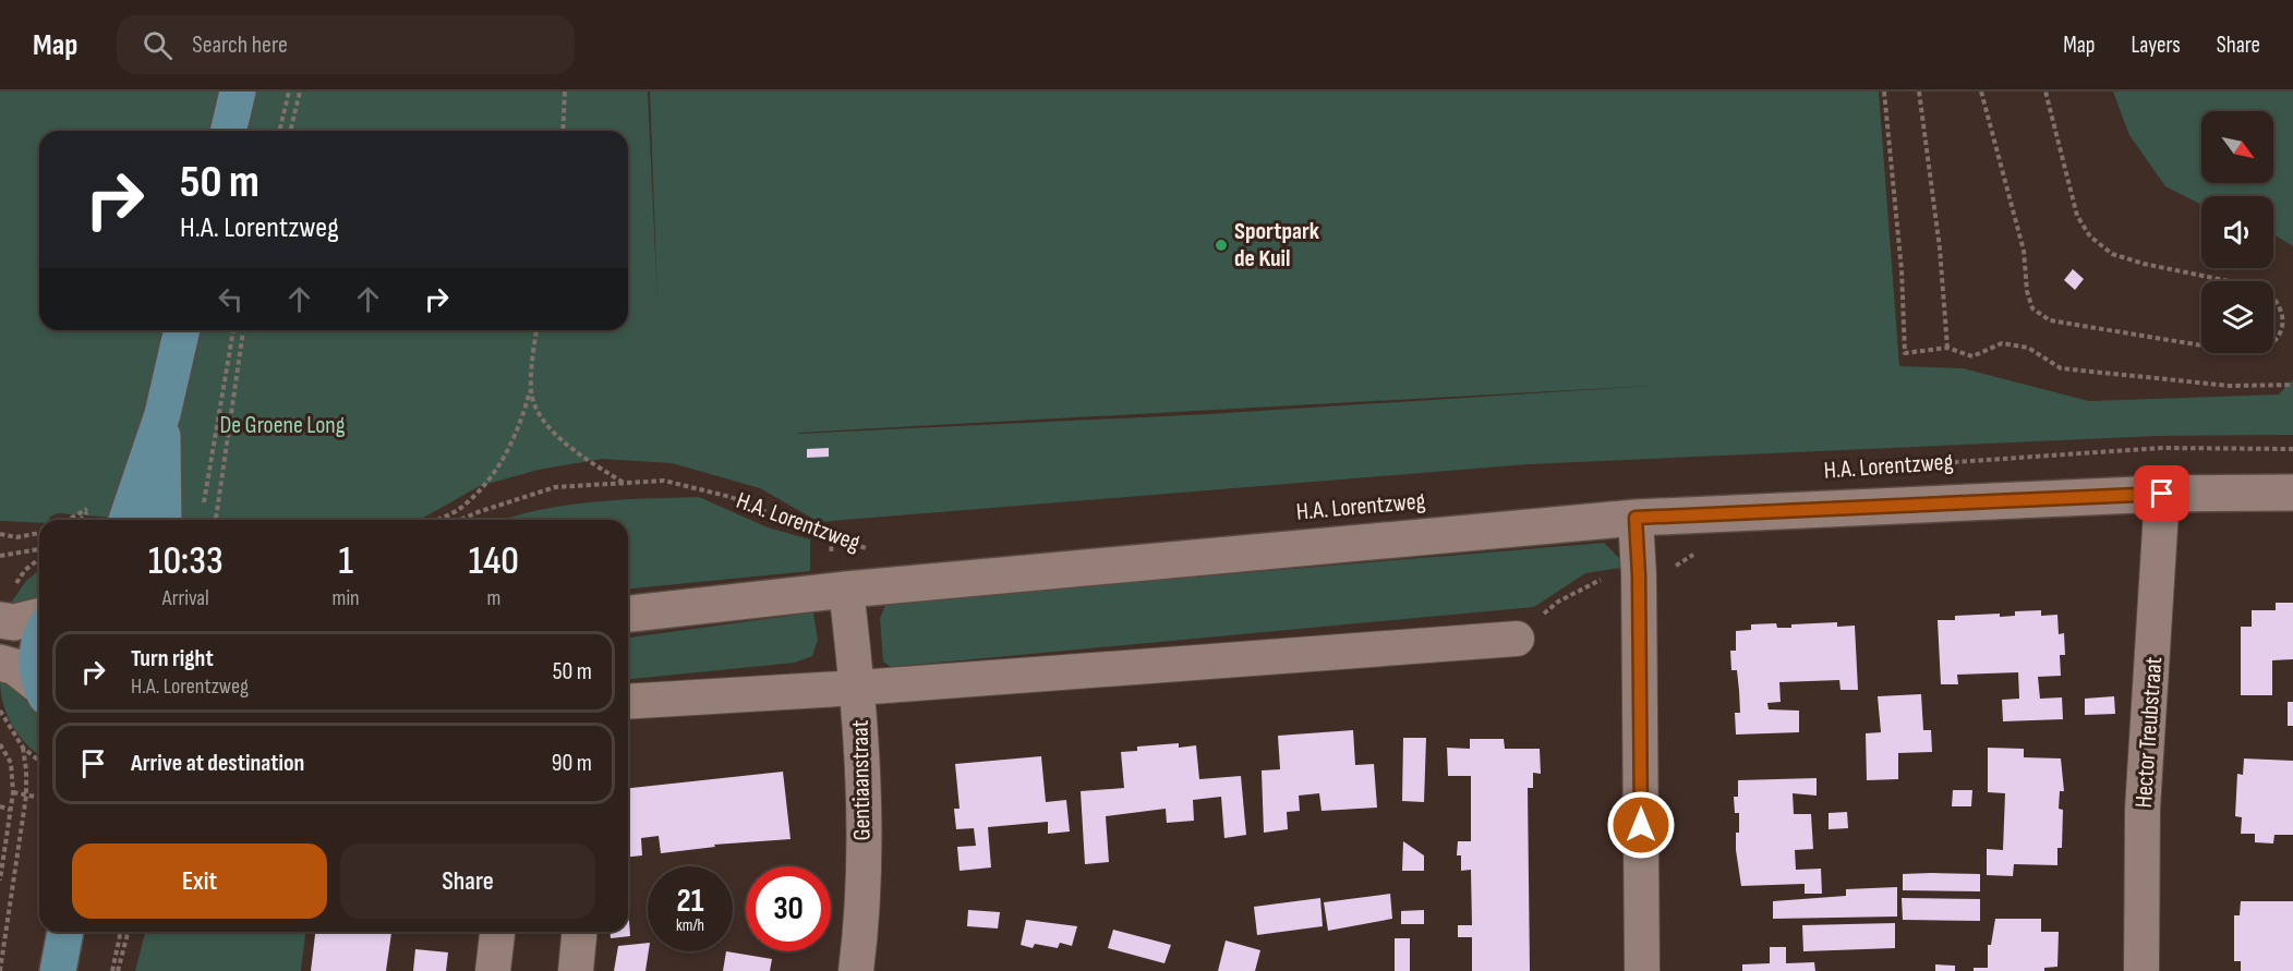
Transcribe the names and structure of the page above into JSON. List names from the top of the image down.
{
  "streets": {
    "street": ["H.A. Lorentzweg", "Hector Treubstraat", "Gentiaanstraat"]
  },
  "crossings": [
    ["H.A. Lorentzweg", "Hector Treubstraat"],
    ["H.A. Lorentzweg", "Gentiaanstraat"]
  ],
  "parks": ["De Groene Long"],
  "places": ["Sportpark de Kuil"],
  "north": "bottom right",
  "page": {
    "header": "Map",
    "search": "Search here",
    "nav": ["Map", "Layers", "Share"],
    "turn": ["50 m", "H.A. Lorentzweg"],
    "eta": [
      "10:33",
      "Arrival",
      "1",
      "min",
      "140",
      "m"
    ],
    "list": [
      {
        "name": "Turn right",
        "note": "H.A. Lorentzweg",
        "value": "50 m"
      },
      {
        "name": "Arrive at destination",
        "value": "90 m"
      }
    ],
    "buttons": ["Exit", "Share"],
    "speed": "21 km/h",
    "limit": "30"
  }
}
